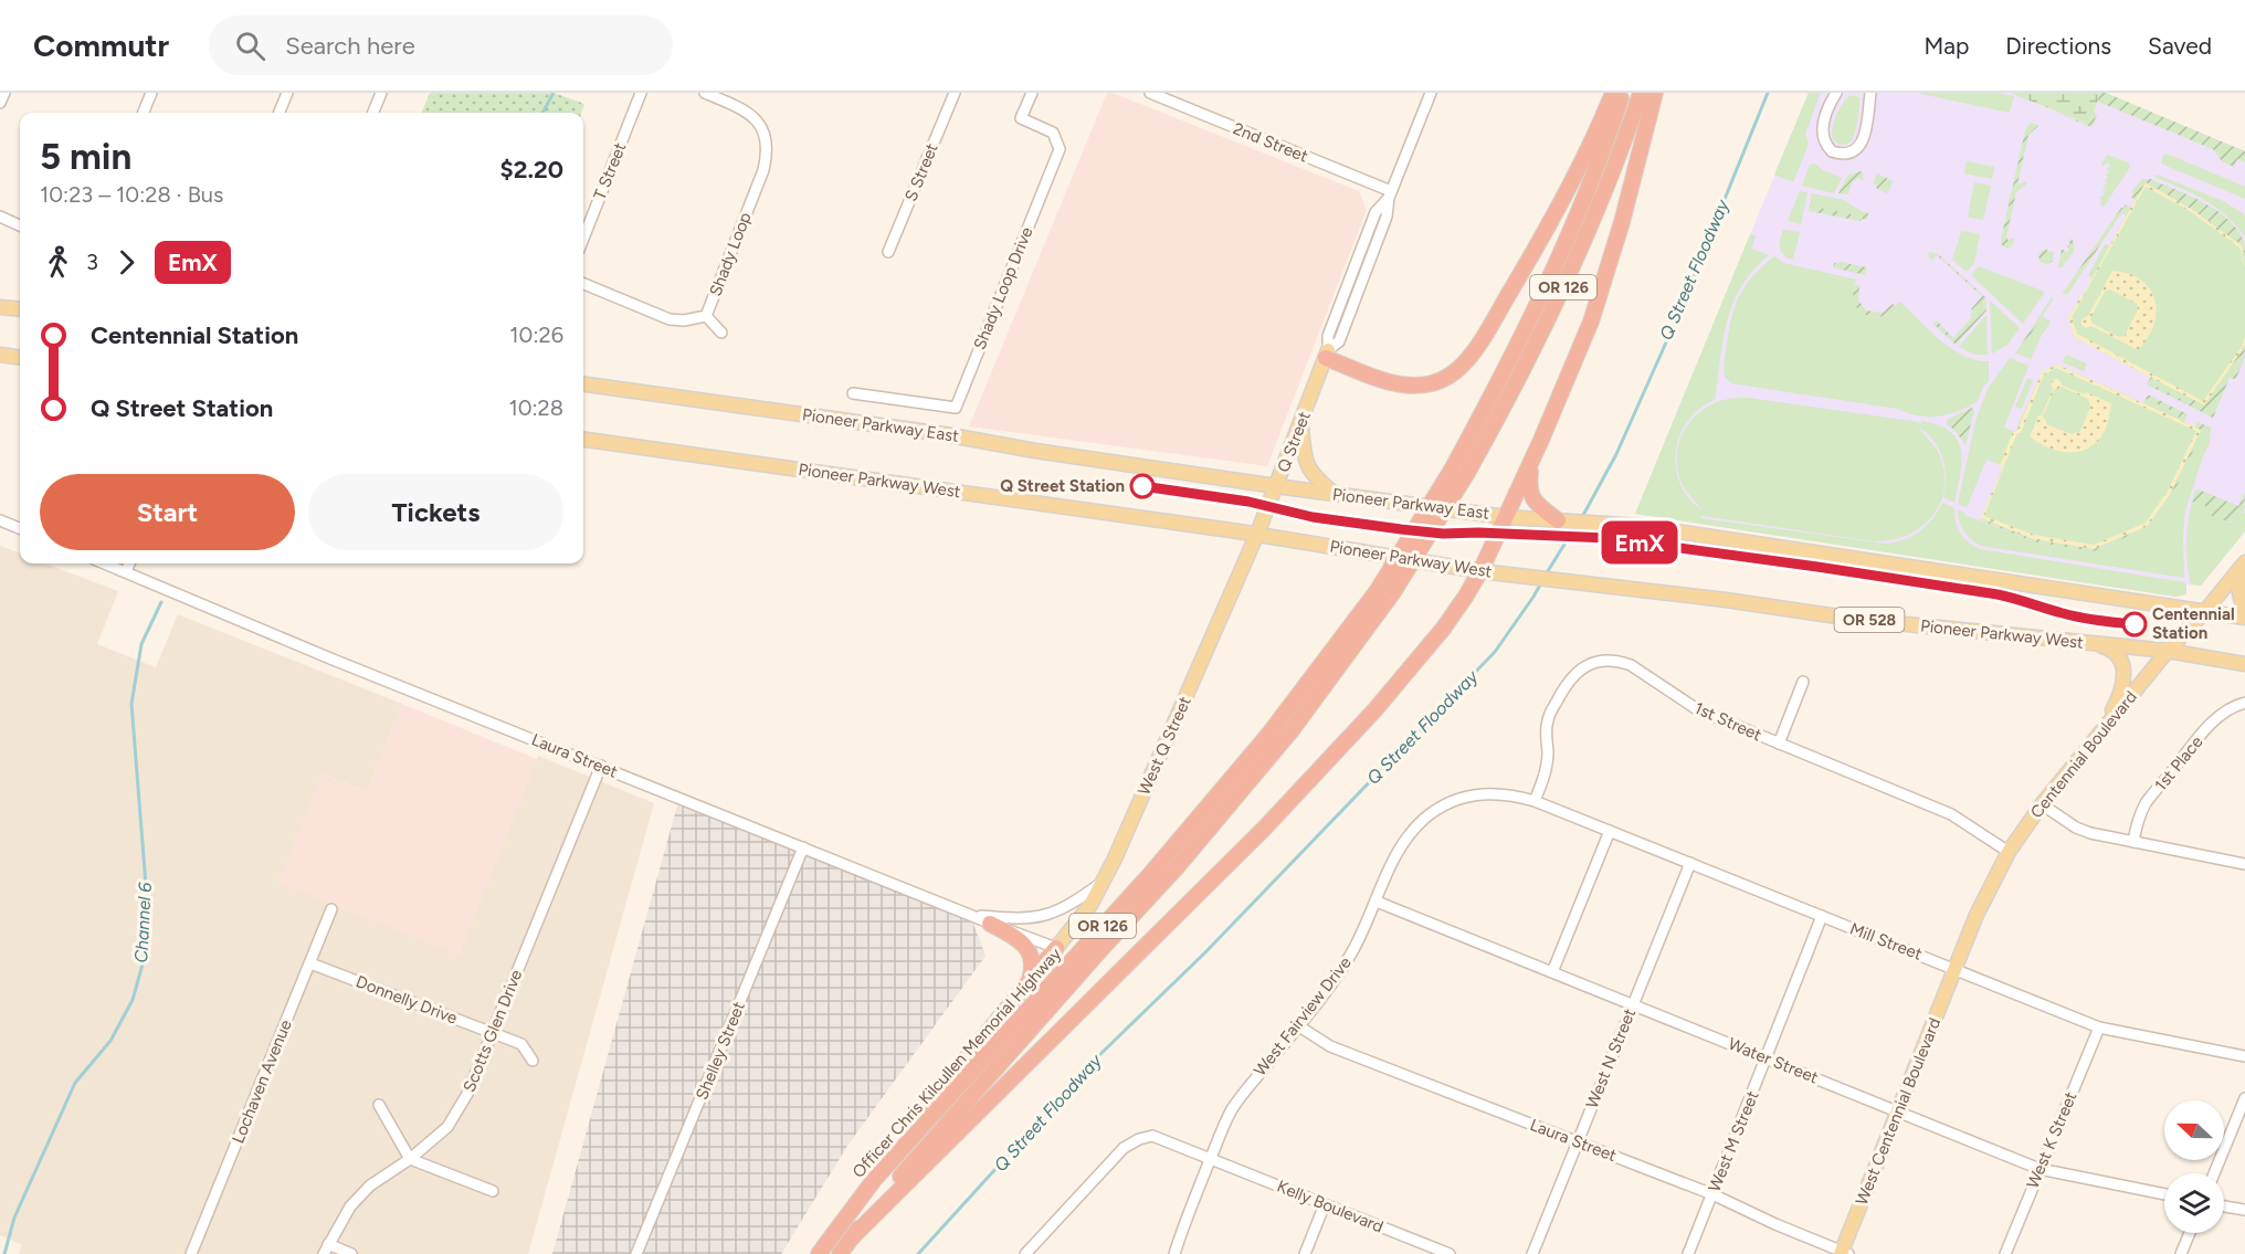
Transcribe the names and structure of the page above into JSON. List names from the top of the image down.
{
  "streets": {
    "highway": ["OR 126", "Officer Chris Kilcullen Memorial Highway"],
    "main road": [
      "Pioneer Parkway East",
      "Q Street",
      "Pioneer Parkway West",
      "OR 528",
      "West Q Street",
      "Centennial Boulevard",
      "West Centennial Boulevard"
    ],
    "street": [
      "2nd Street",
      "T Street",
      "S Street",
      "Shady Loop",
      "Shady Loop Drive",
      "1st Street",
      "Laura Street",
      "1st Place",
      "Mill Street",
      "Donnelly Drive",
      "West Fairview Drive",
      "Scotts Glen Drive",
      "Shelley Street",
      "West N Street",
      "Water Street",
      "Lochaven Avenue",
      "West K Street",
      "West M Street",
      "Kelly Boulevard"
    ]
  },
  "crossings": [
    ["2nd Street", "Q Street"],
    ["Pioneer Parkway East", "Q Street"],
    ["Pioneer Parkway East", "Centennial Boulevard"],
    ["Q Street", "Pioneer Parkway West"],
    ["Q Street", "West Q Street"],
    ["Pioneer Parkway West", "West Q Street"],
    ["Pioneer Parkway West", "Centennial Boulevard"],
    ["1st Street", "Centennial Boulevard"],
    ["1st Street", "Mill Street"],
    ["1st Street", "West Fairview Drive"],
    ["West Q Street", "Laura Street"],
    ["Centennial Boulevard", "Mill Street"],
    ["Centennial Boulevard", "West Centennial Boulevard"],
    ["Laura Street", "West Fairview Drive"],
    ["Laura Street", "Scotts Glen Drive"],
    ["Laura Street", "Shelley Street"],
    ["Laura Street", "West N Street"],
    ["Laura Street", "West Centennial Boulevard"],
    ["Laura Street", "West M Street"],
    ["Mill Street", "West Fairview Drive"],
    ["Mill Street", "West N Street"],
    ["Mill Street", "West Centennial Boulevard"],
    ["Mill Street", "West K Street"],
    ["Mill Street", "West M Street"],
    ["Donnelly Drive", "Scotts Glen Drive"],
    ["Donnelly Drive", "Lochaven Avenue"],
    ["West Fairview Drive", "Water Street"],
    ["West Fairview Drive", "Kelly Boulevard"],
    ["West N Street", "Water Street"],
    ["Water Street", "West Centennial Boulevard"],
    ["Water Street", "West K Street"],
    ["Water Street", "West M Street"]
  ],
  "water": ["Q Street Floodway", "Channel 6"],
  "places": ["Q Street Station", "Centennial Station"],
  "lines": ["bus line EmX"],
  "north": "left",
  "page": {
    "header": "Commutr",
    "search": "Search here",
    "nav": ["Map", "Directions", "Saved"],
    "on_map": "EmX",
    "heading": ["5 min", "10:23 – 10:28 · Bus", "$2.20"],
    "legs": ["3", "EmX"],
    "list": [
      {
        "name": "Centennial Station",
        "value": "10:26"
      },
      {
        "name": "Q Street Station",
        "value": "10:28"
      }
    ],
    "buttons": ["Start", "Tickets"]
  }
}
